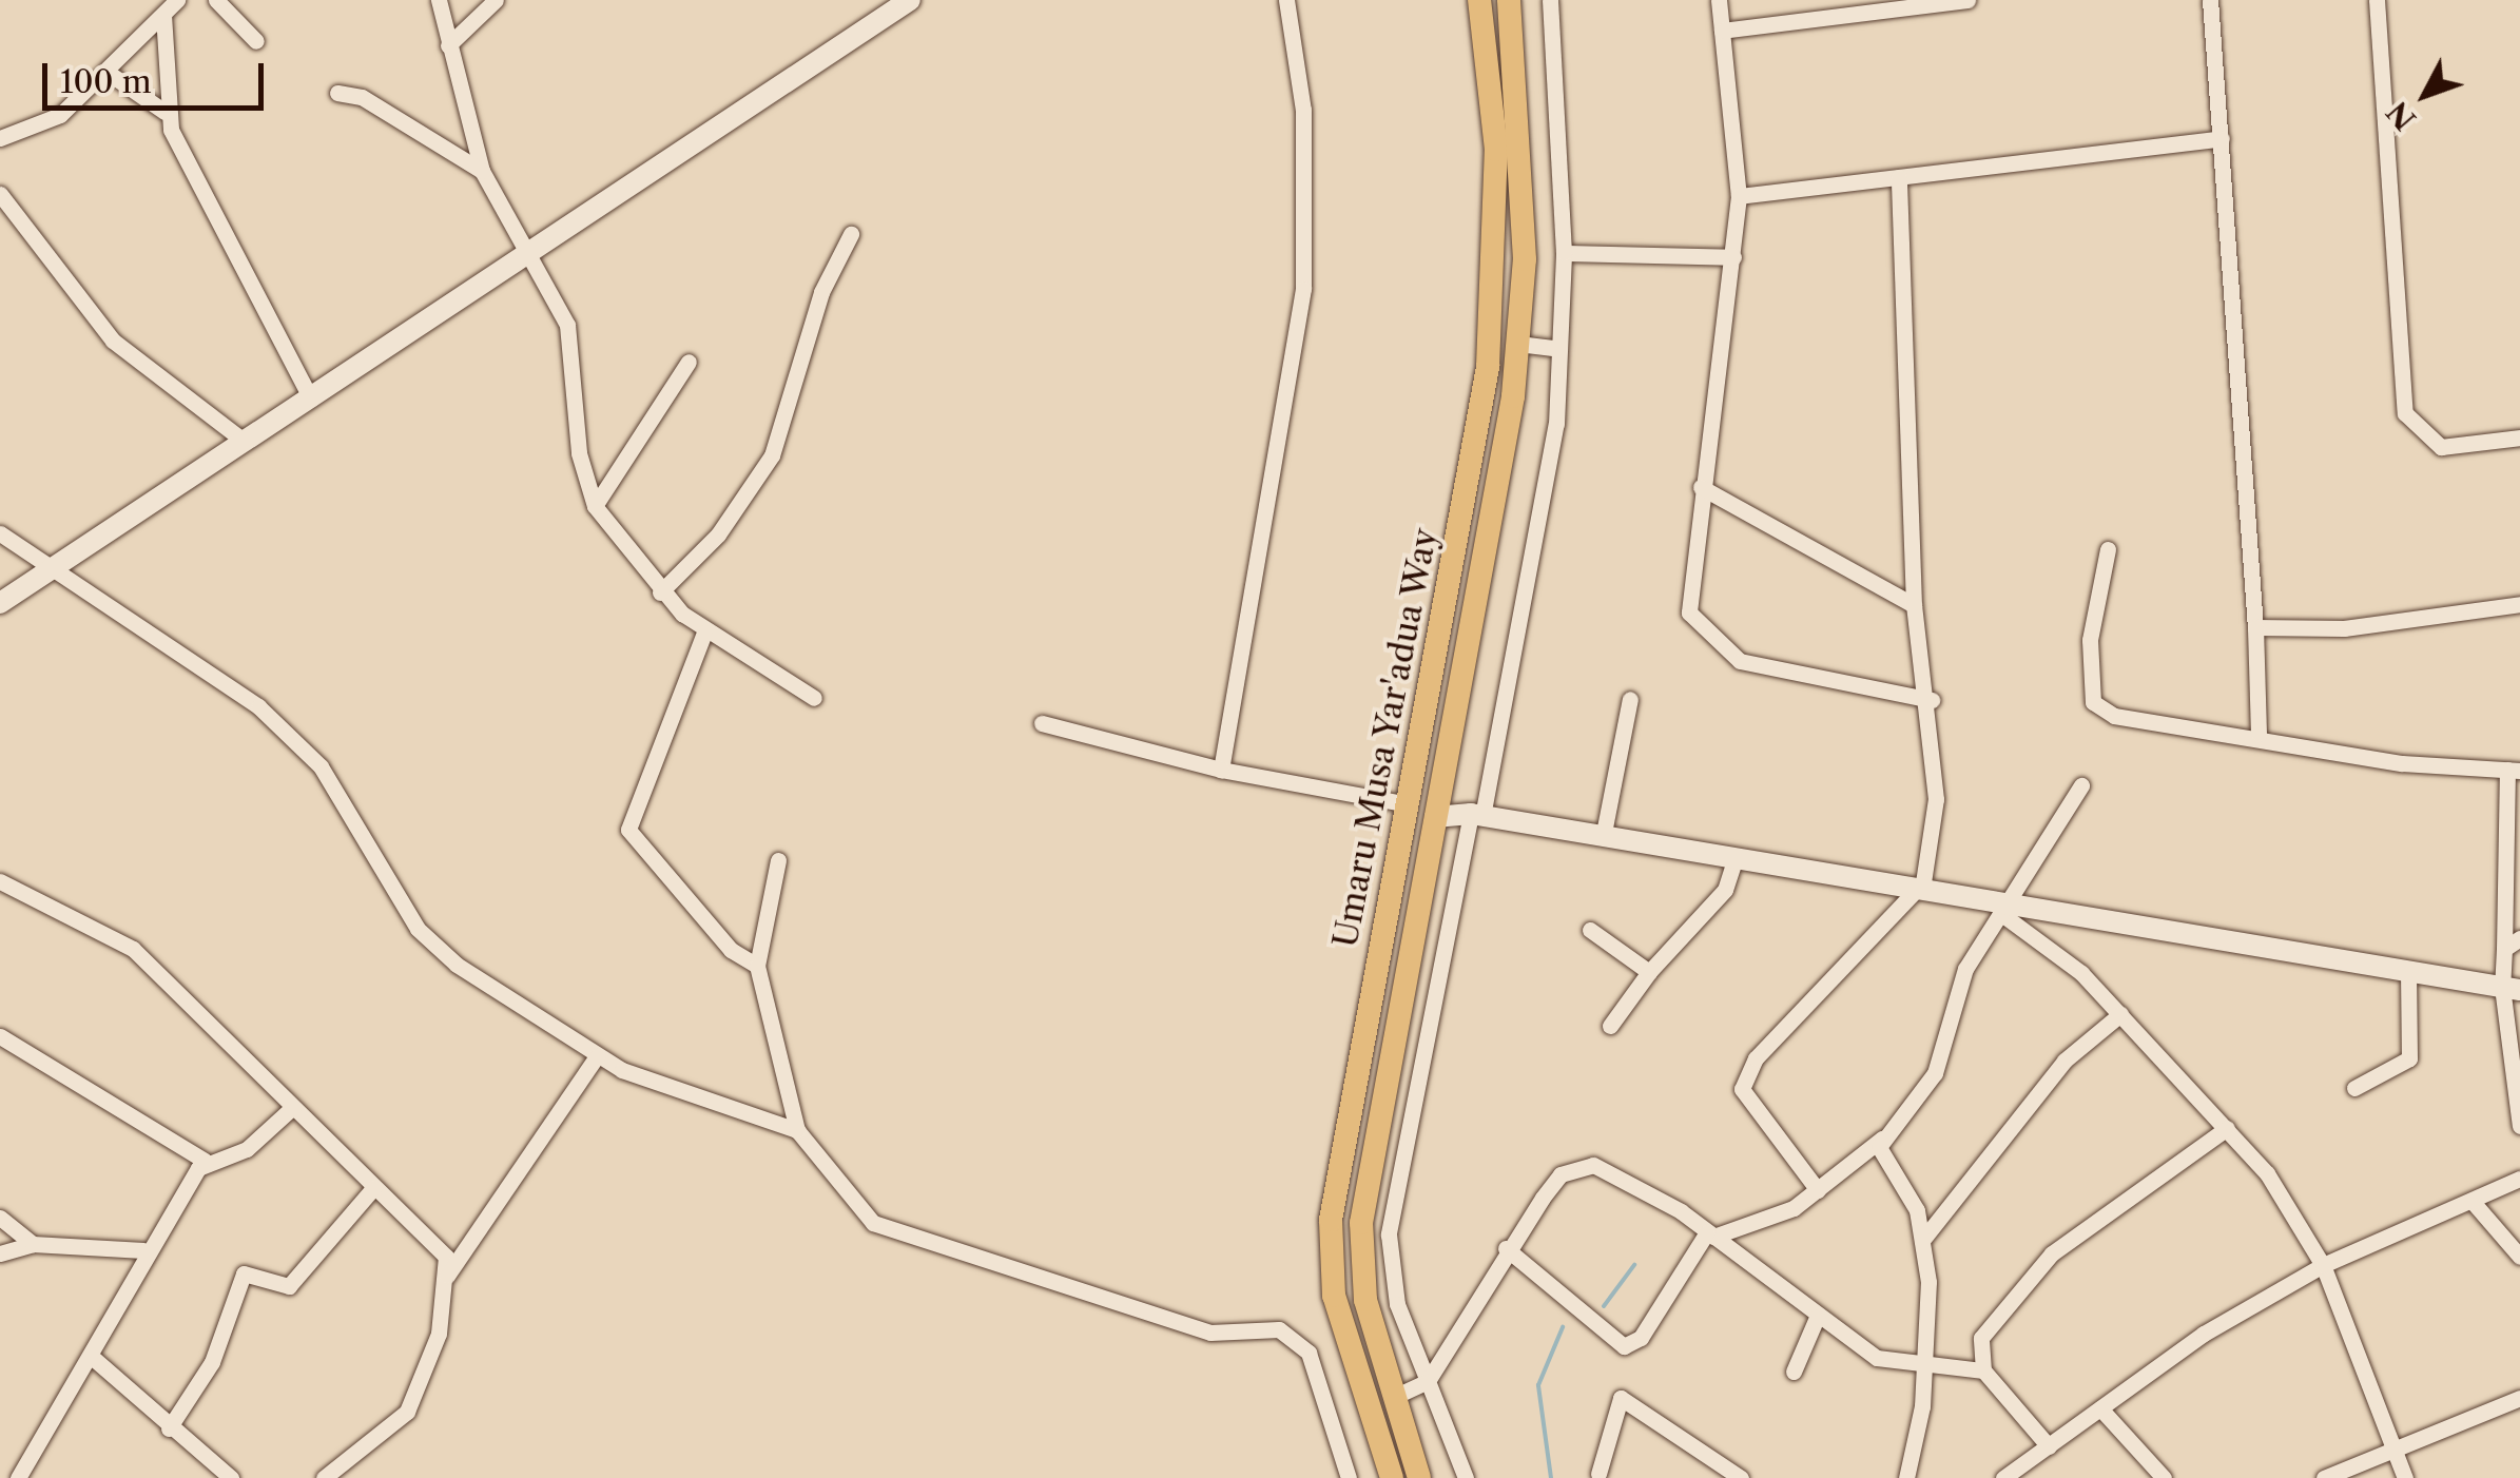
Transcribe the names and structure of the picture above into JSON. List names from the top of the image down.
{
  "streets": {
    "main road": ["Umaru Musa Yar'adua Way"]
  },
  "scale_bar": "100 m",
  "north": "bottom left"
}
